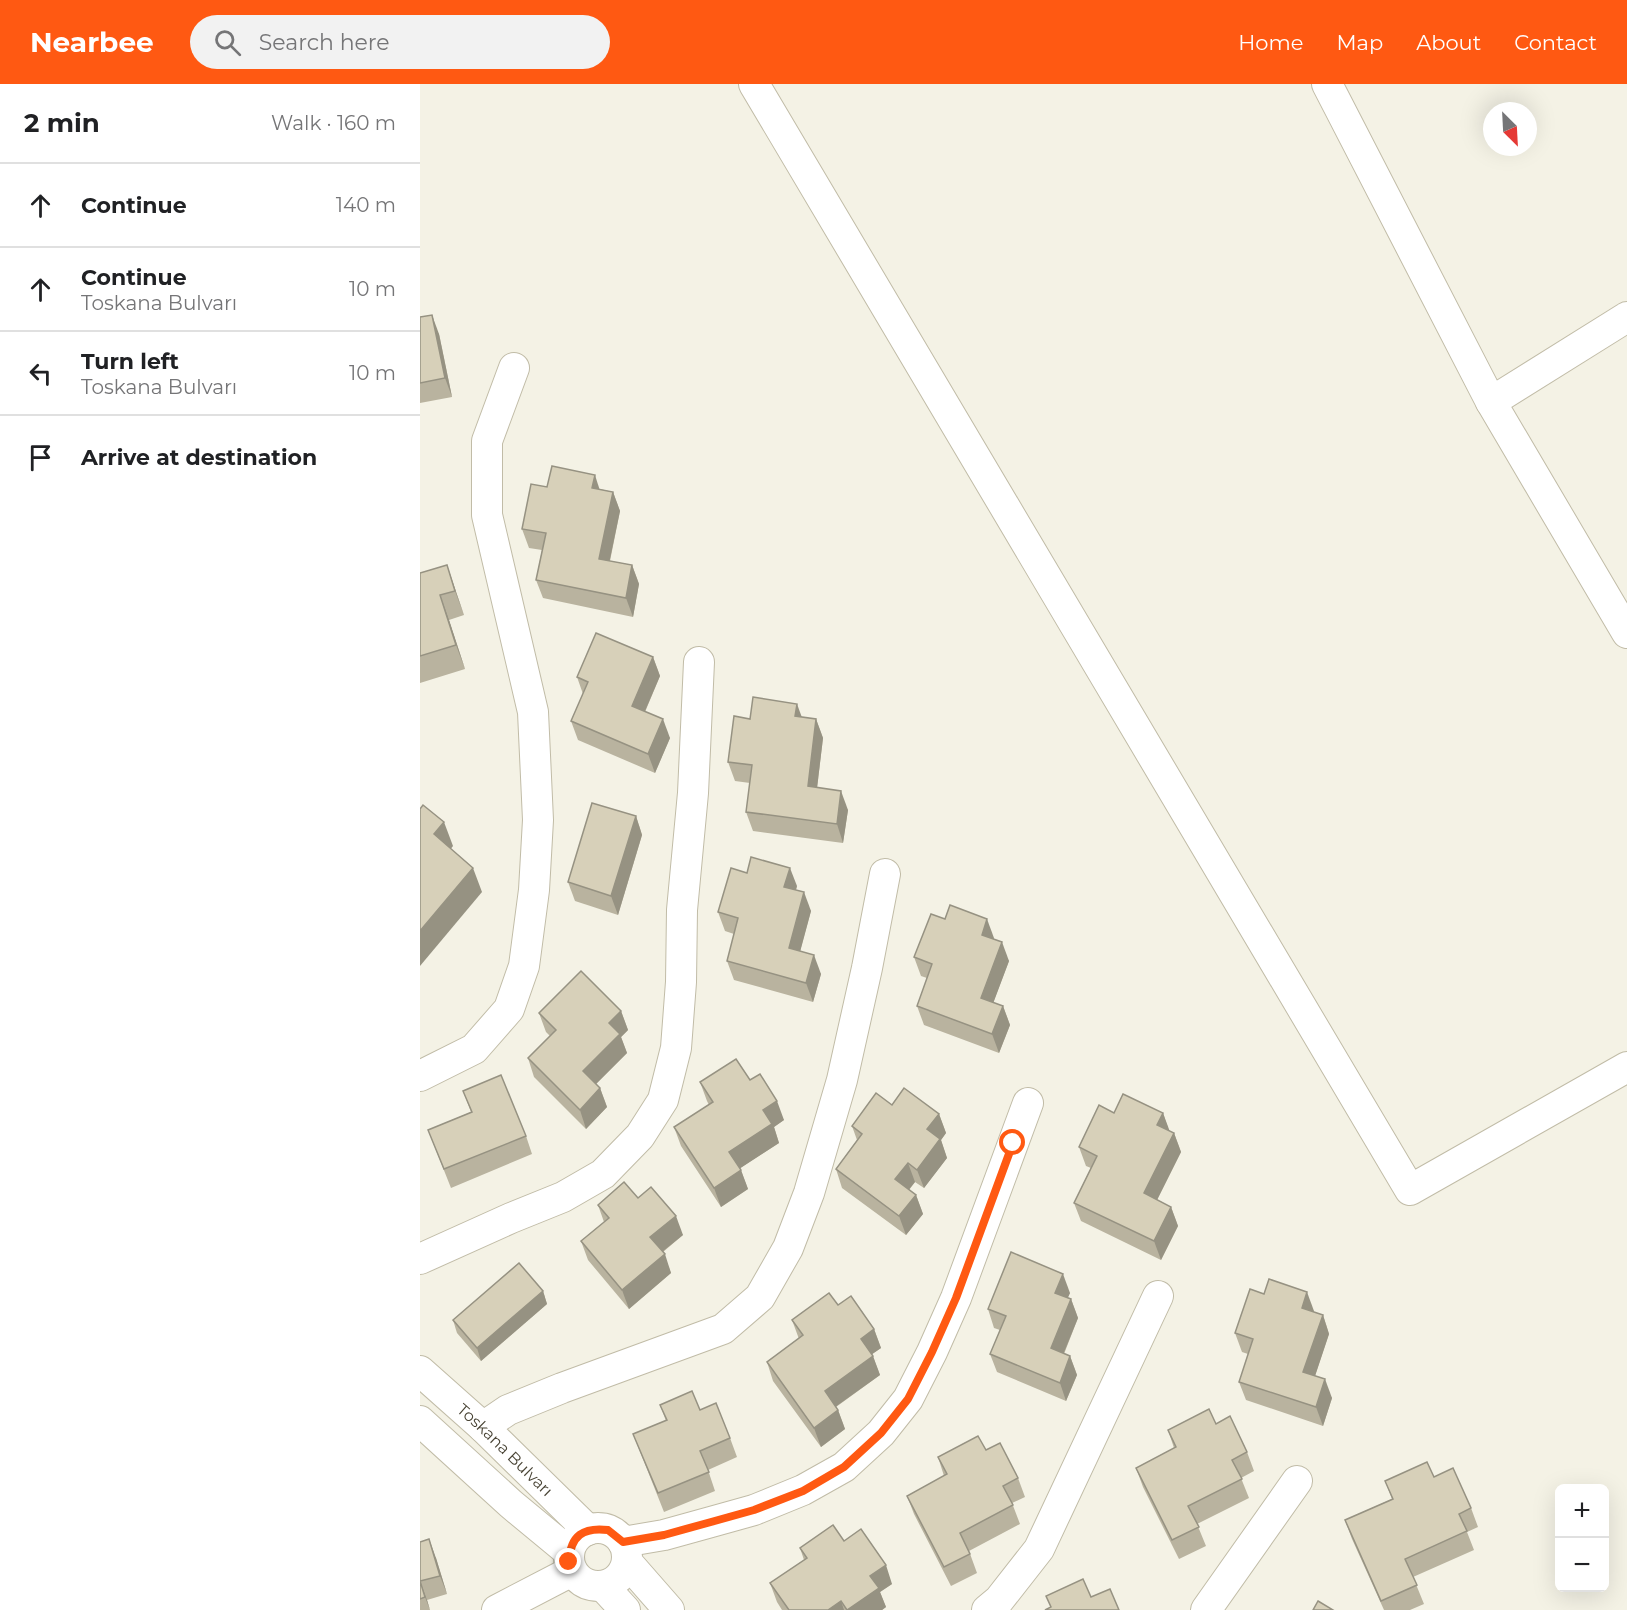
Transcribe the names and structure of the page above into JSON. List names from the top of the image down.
{
  "streets": {
    "street": ["Toskana Bulvarı"]
  },
  "north": "bottom right",
  "page": {
    "header": "Nearbee",
    "search": "Search here",
    "nav": [
      "Home",
      "Map",
      "About",
      "Contact"
    ],
    "heading": ["2 min", "Walk · 160 m"],
    "list": [
      ["Continue", "140 m"],
      ["Continue", "Toskana Bulvarı", "10 m"],
      ["Turn left", "Toskana Bulvarı", "10 m"],
      "Arrive at destination"
    ],
    "map_buttons": ["+", "−"]
  }
}
